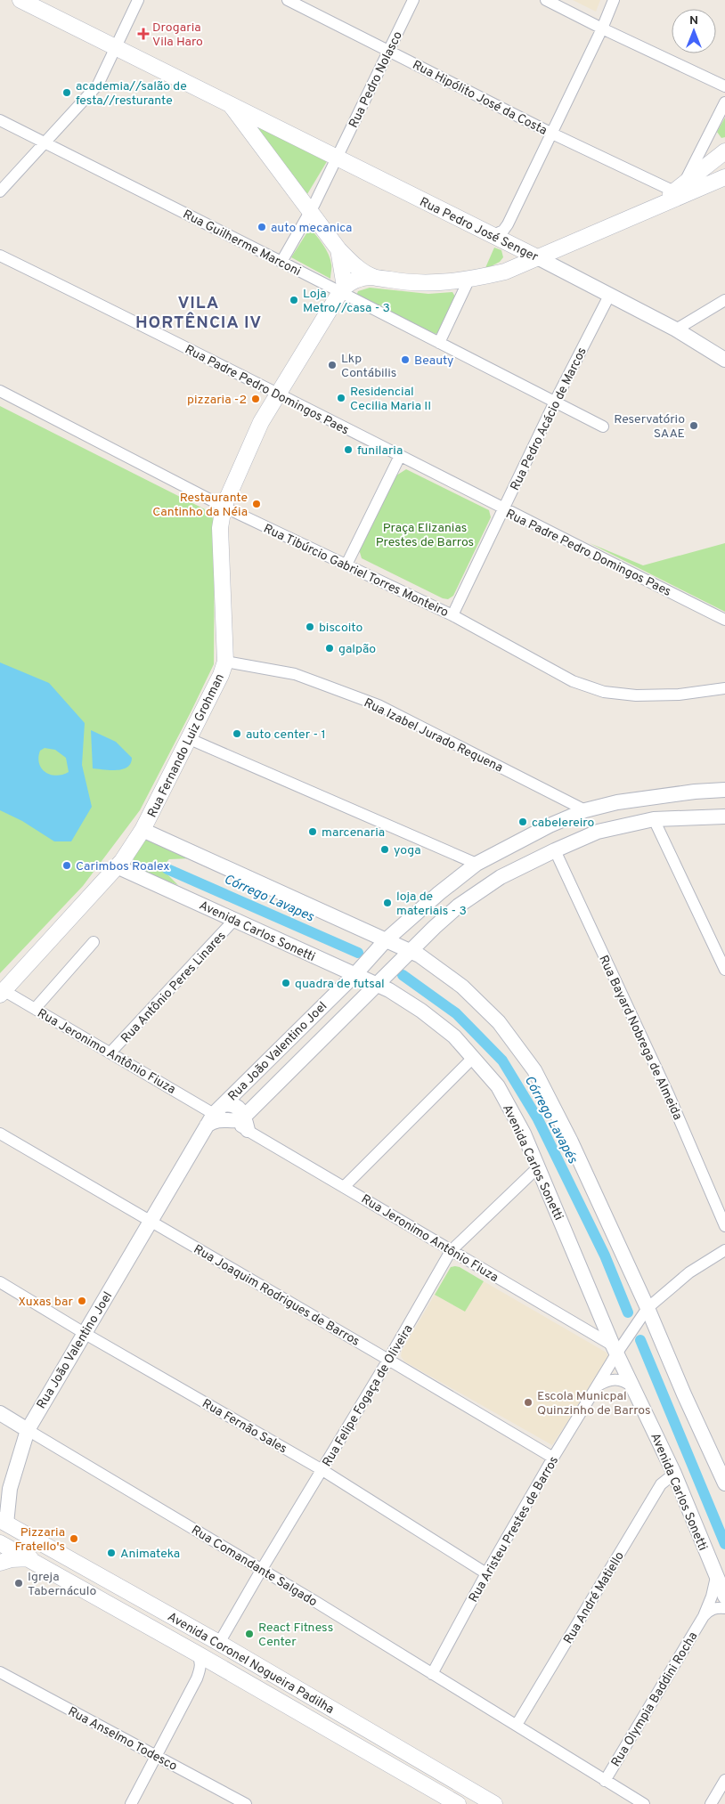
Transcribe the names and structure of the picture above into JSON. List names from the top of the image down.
{
  "streets": {
    "main road": ["Rua Pedro José Senger", "Rua Fernando Luiz Grohman", "Avenida Coronel Nogueira Padilha"],
    "street": [
      "Rua Pedro Nolasco",
      "Rua Hipólito José da Costa",
      "Rua Guilherme Marconi",
      "Rua Padre Pedro Domingos Paes",
      "Rua Pedro Acácio de Marcos",
      "Rua Tibúrcio Gabriel Torres Monteiro",
      "Rua Izabel Jurado Requena",
      "Avenida Carlos Sonetti",
      "Rua Antônio Peres Linares",
      "Rua Bayard Nobrega de Almeida",
      "Rua Jeronimo Antônio Fiuza",
      "Rua João Valentino Joel",
      "Rua Joaquim Rodrigues de Barros",
      "Rua Felipe Fogaça de Oliveira",
      "Rua Fernão Sales",
      "Rua Aristeu Prestes de Barros",
      "Rua Comandante Salgado",
      "Rua André Matiello",
      "Rua Olympia Baddini Rocha",
      "Rua Anselmo Todesco"
    ]
  },
  "crossings": [
    ["Rua Pedro Nolasco", "Rua Hipólito José da Costa"],
    ["Rua Pedro Nolasco", "Rua Pedro José Senger"],
    ["Rua Pedro Nolasco", "Rua Guilherme Marconi"],
    ["Rua Pedro José Senger", "Rua Pedro Acácio de Marcos"],
    ["Rua Guilherme Marconi", "Rua Pedro Acácio de Marcos"],
    ["Rua Guilherme Marconi", "Rua Fernando Luiz Grohman"],
    ["Rua Padre Pedro Domingos Paes", "Rua Pedro Acácio de Marcos"],
    ["Rua Padre Pedro Domingos Paes", "Rua Fernando Luiz Grohman"],
    ["Rua Pedro Acácio de Marcos", "Rua Tibúrcio Gabriel Torres Monteiro"],
    ["Rua Tibúrcio Gabriel Torres Monteiro", "Rua Fernando Luiz Grohman"],
    ["Rua Izabel Jurado Requena", "Rua Fernando Luiz Grohman"],
    ["Rua Izabel Jurado Requena", "Rua João Valentino Joel"],
    ["Rua Fernando Luiz Grohman", "Avenida Carlos Sonetti"],
    ["Rua Fernando Luiz Grohman", "Rua Jeronimo Antônio Fiuza"],
    ["Avenida Carlos Sonetti", "Rua Antônio Peres Linares"],
    ["Avenida Carlos Sonetti", "Rua Jeronimo Antônio Fiuza"],
    ["Avenida Carlos Sonetti", "Rua João Valentino Joel"],
    ["Avenida Carlos Sonetti", "Rua Felipe Fogaça de Oliveira"],
    ["Avenida Carlos Sonetti", "Rua Aristeu Prestes de Barros"],
    ["Avenida Carlos Sonetti", "Rua André Matiello"],
    ["Avenida Carlos Sonetti", "Rua Olympia Baddini Rocha"],
    ["Rua Antônio Peres Linares", "Rua Jeronimo Antônio Fiuza"],
    ["Rua Bayard Nobrega de Almeida", "Rua João Valentino Joel"],
    ["Rua Jeronimo Antônio Fiuza", "Rua João Valentino Joel"],
    ["Rua Jeronimo Antônio Fiuza", "Rua Felipe Fogaça de Oliveira"],
    ["Rua Jeronimo Antônio Fiuza", "Rua Aristeu Prestes de Barros"],
    ["Rua João Valentino Joel", "Rua Joaquim Rodrigues de Barros"],
    ["Rua João Valentino Joel", "Rua Fernão Sales"],
    ["Rua João Valentino Joel", "Rua Comandante Salgado"],
    ["Rua João Valentino Joel", "Avenida Coronel Nogueira Padilha"],
    ["Rua Joaquim Rodrigues de Barros", "Rua Felipe Fogaça de Oliveira"],
    ["Rua Joaquim Rodrigues de Barros", "Rua Aristeu Prestes de Barros"],
    ["Rua Felipe Fogaça de Oliveira", "Rua Fernão Sales"],
    ["Rua Felipe Fogaça de Oliveira", "Rua Comandante Salgado"],
    ["Rua Felipe Fogaça de Oliveira", "Avenida Coronel Nogueira Padilha"],
    ["Rua Fernão Sales", "Rua Aristeu Prestes de Barros"],
    ["Rua Aristeu Prestes de Barros", "Rua Comandante Salgado"],
    ["Rua Comandante Salgado", "Rua André Matiello"],
    ["Rua Comandante Salgado", "Rua Olympia Baddini Rocha"]
  ],
  "districts": ["VILA HORTÊNCIA IV"],
  "water": ["Córrego Lavapes", "Córrego Lavapés"],
  "parks": ["Praça Elizanias Prestes de Barros"],
  "places": {
    "health": ["Drogaria Vila Haro"],
    "other": [
      "academia//salão de festa//resturante",
      "auto mecanica",
      "Loja Metro//casa - 3",
      "Beauty",
      "Lkp Contábilis",
      "Residencial Cecilia Maria II",
      "pizzaria -2",
      "Reservatório SAAE",
      "funilaria",
      "Restaurante Cantinho da Néia",
      "biscoito",
      "galpão",
      "auto center - 1",
      "cabelereiro",
      "marcenaria",
      "yoga",
      "Carimbos Roalex",
      "loja de materiais - 3",
      "quadra de futsal",
      "Xuxas bar",
      "Escola Municpal Quinzinho de Barros",
      "Pizzaria Fratello's",
      "Animateka",
      "Igreja Tabernáculo",
      "React Fitness Center"
    ]
  },
  "north": "top"
}
